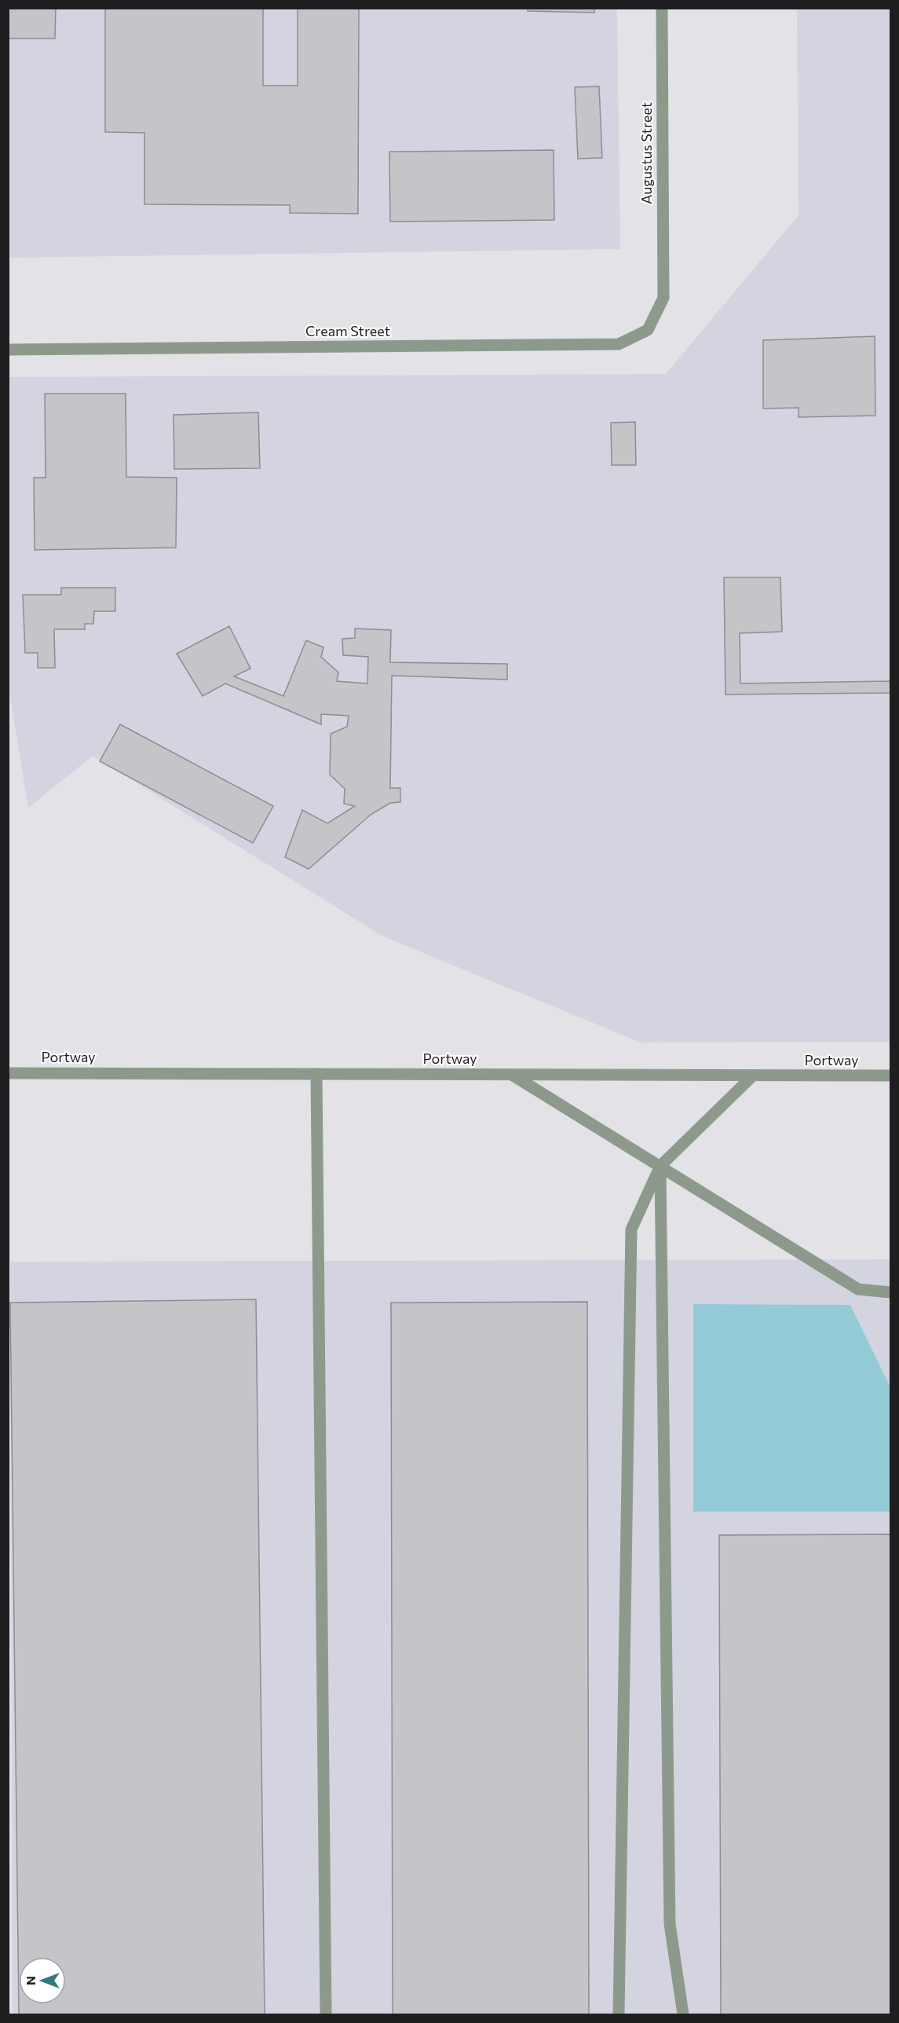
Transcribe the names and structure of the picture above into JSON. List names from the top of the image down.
{
  "streets": {
    "street": ["Augustus Street", "Cream Street", "Portway"]
  },
  "crossings": [
    ["Augustus Street", "Cream Street"]
  ],
  "north": "left"
}
